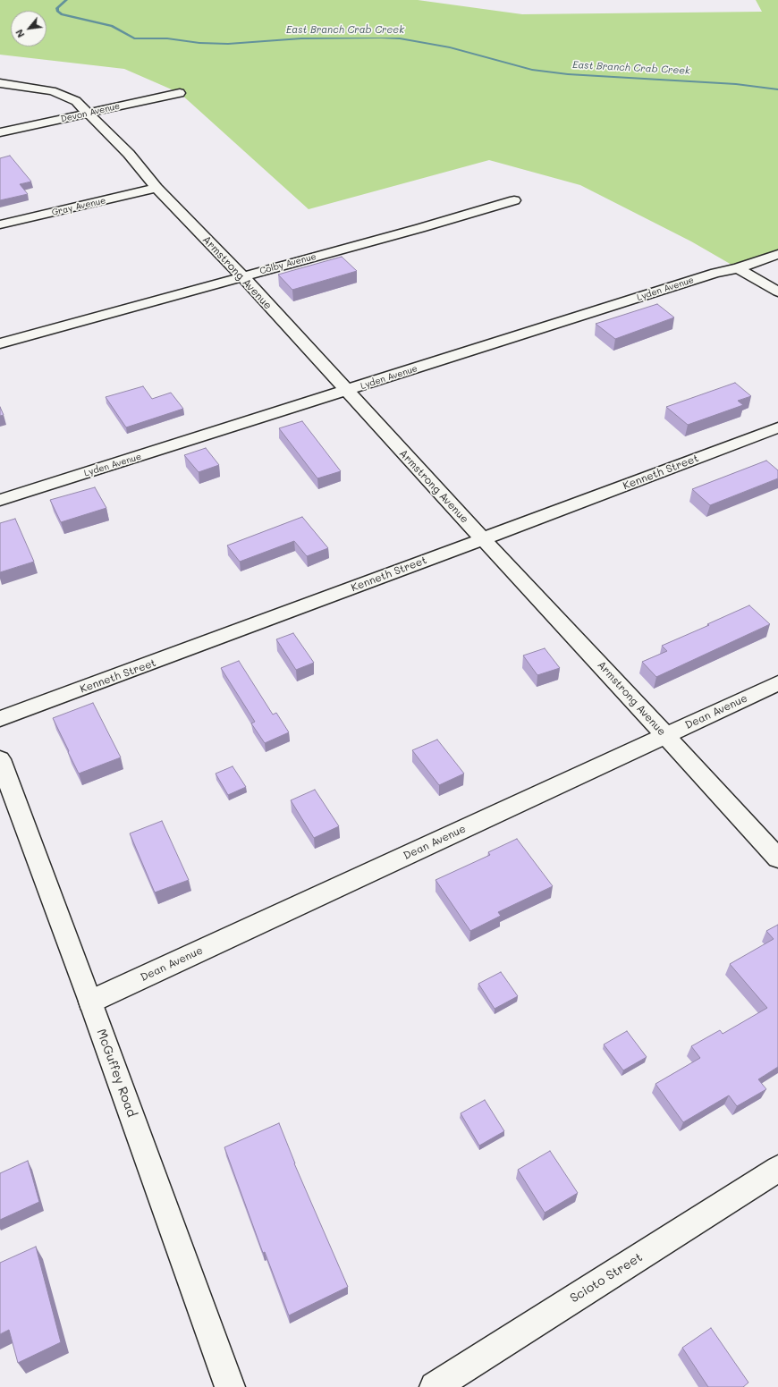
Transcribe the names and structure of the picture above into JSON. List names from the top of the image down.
{
  "streets": {
    "street": [
      "Devon Avenue",
      "Gray Avenue",
      "Colby Avenue",
      "Armstrong Avenue",
      "Lyden Avenue",
      "Kenneth Street",
      "Dean Avenue",
      "McGuffey Road",
      "Scioto Street"
    ]
  },
  "crossings": [
    ["Devon Avenue", "Armstrong Avenue"],
    ["Gray Avenue", "Armstrong Avenue"],
    ["Colby Avenue", "Armstrong Avenue"],
    ["Armstrong Avenue", "Lyden Avenue"],
    ["Armstrong Avenue", "Kenneth Street"],
    ["Armstrong Avenue", "Dean Avenue"],
    ["Dean Avenue", "McGuffey Road"]
  ],
  "water": ["East Branch Crab Creek"],
  "north": "bottom left"
}
